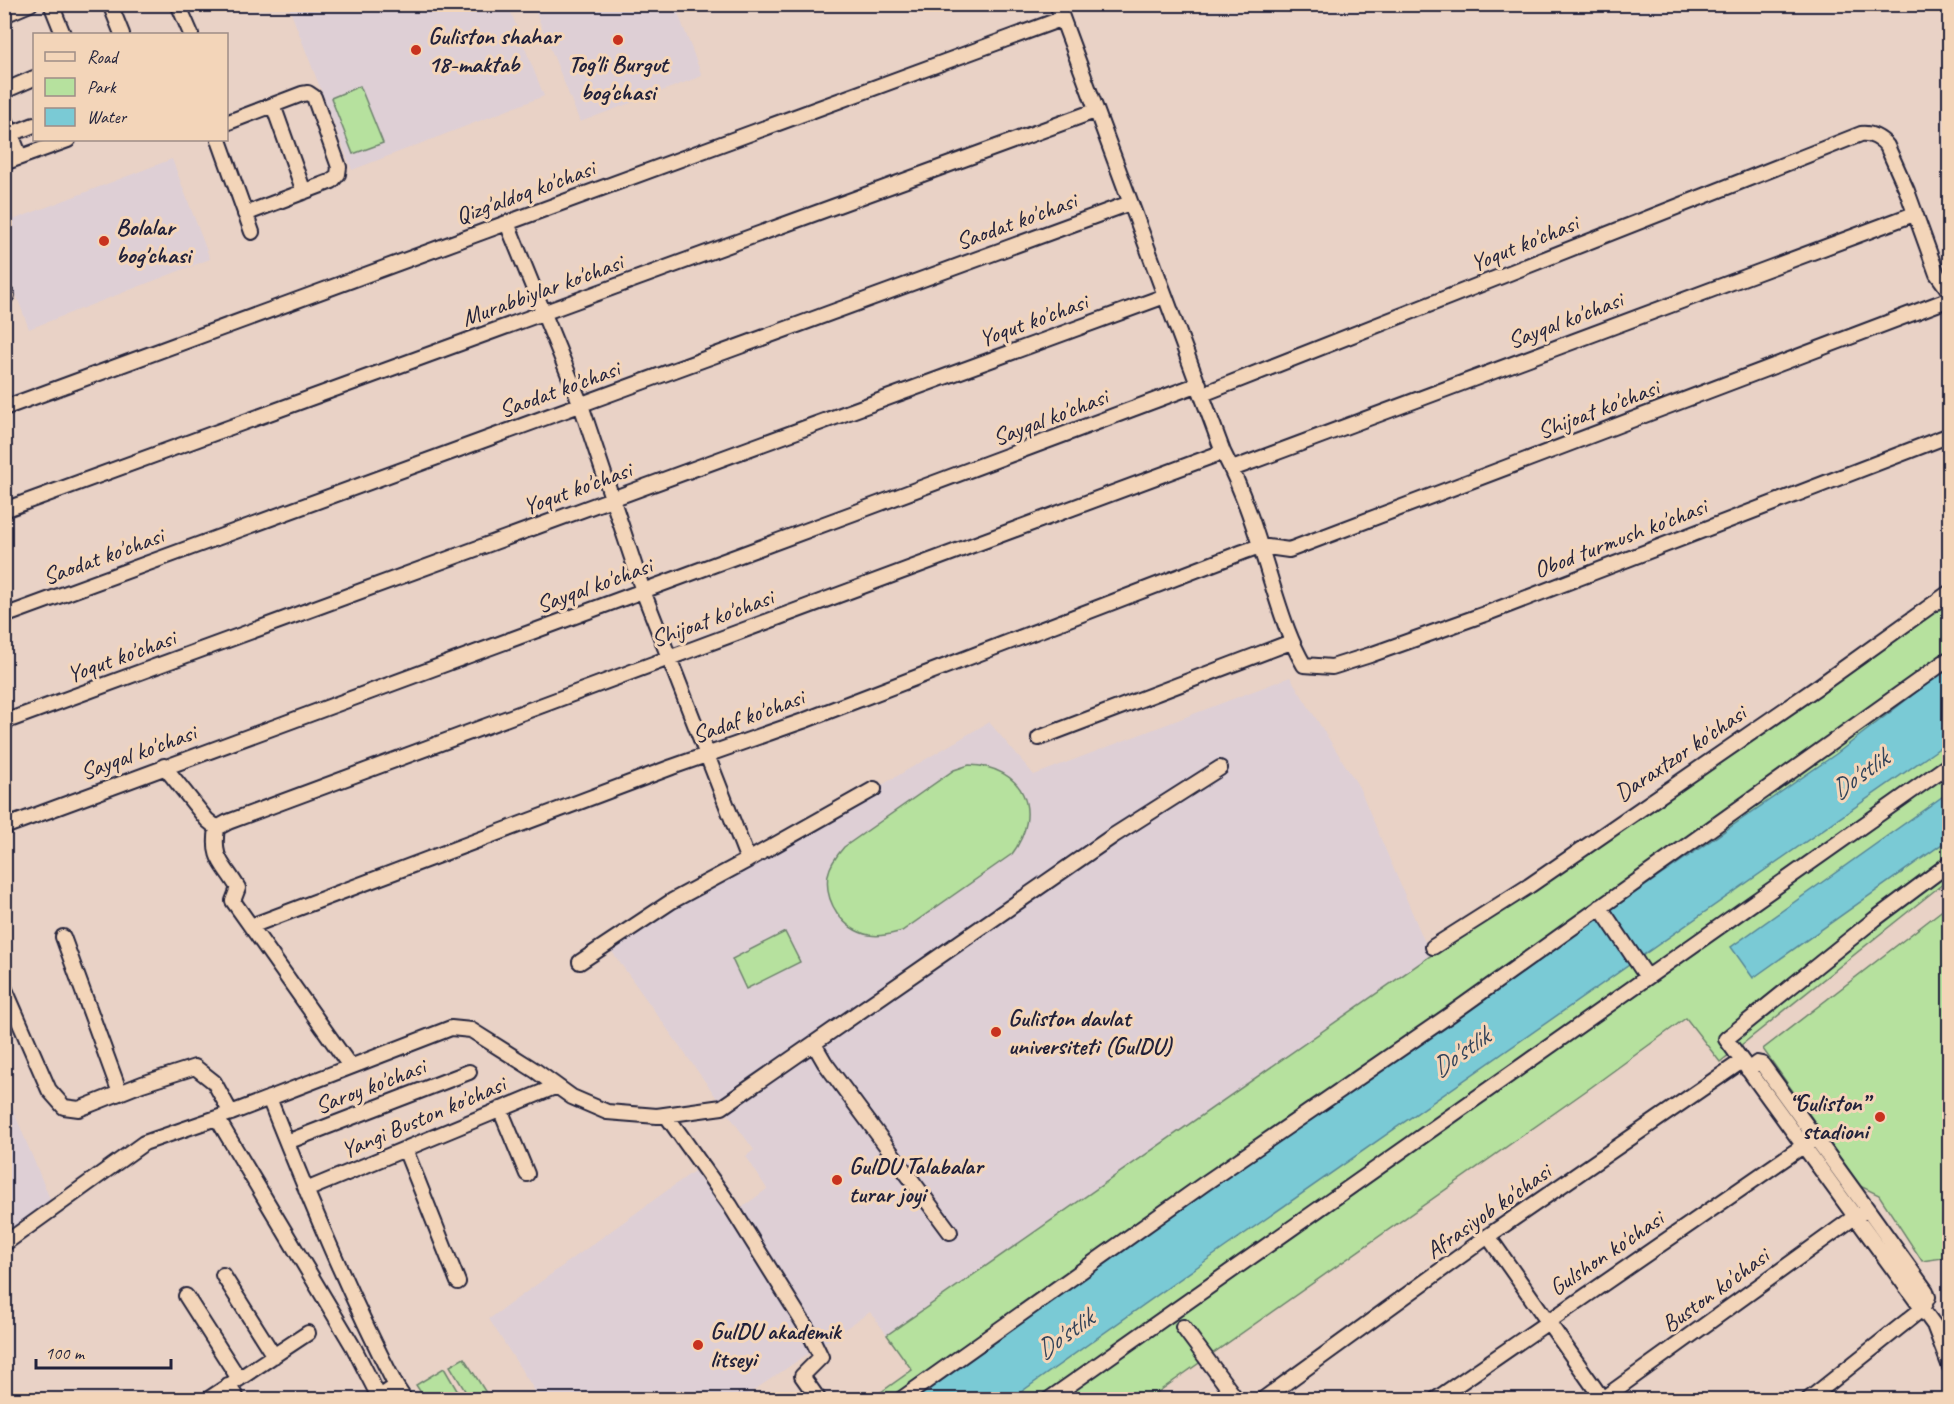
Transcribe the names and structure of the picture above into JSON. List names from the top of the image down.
{
  "streets": {
    "street": [
      "Qizg'aldoq ko'chasi",
      "Saodat ko'chasi",
      "Yoqut ko'chasi",
      "Murabbiylar ko'chasi",
      "Sayqal ko'chasi",
      "Shijoat ko'chasi",
      "Obod turmush ko'chasi",
      "Sadaf ko'chasi",
      "Daraxtzor ko'chasi",
      "Saroy ko'chasi",
      "Yangi Buston ko'chasi",
      "Afrasiyob ko'chasi",
      "Gulshon ko'chasi",
      "Buston ko'chasi"
    ]
  },
  "crossings": [
    ["Yoqut ko'chasi", "Sayqal ko'chasi"],
    ["Shijoat ko'chasi", "Sadaf ko'chasi"]
  ],
  "water": ["Do'stlik"],
  "places": [
    "Tog'li Burgut bog'chasi",
    "Guliston shahar 18-maktab",
    "Bolalar bog'chasi",
    "Guliston davlat universiteti (GulDU)",
    "“Guliston” stadioni",
    "GulDU Talabalar turar joyi",
    "GulDU akademik litseyi"
  ],
  "legend": ["Road", "Park", "Water"],
  "scale_bar": "100 m"
}
